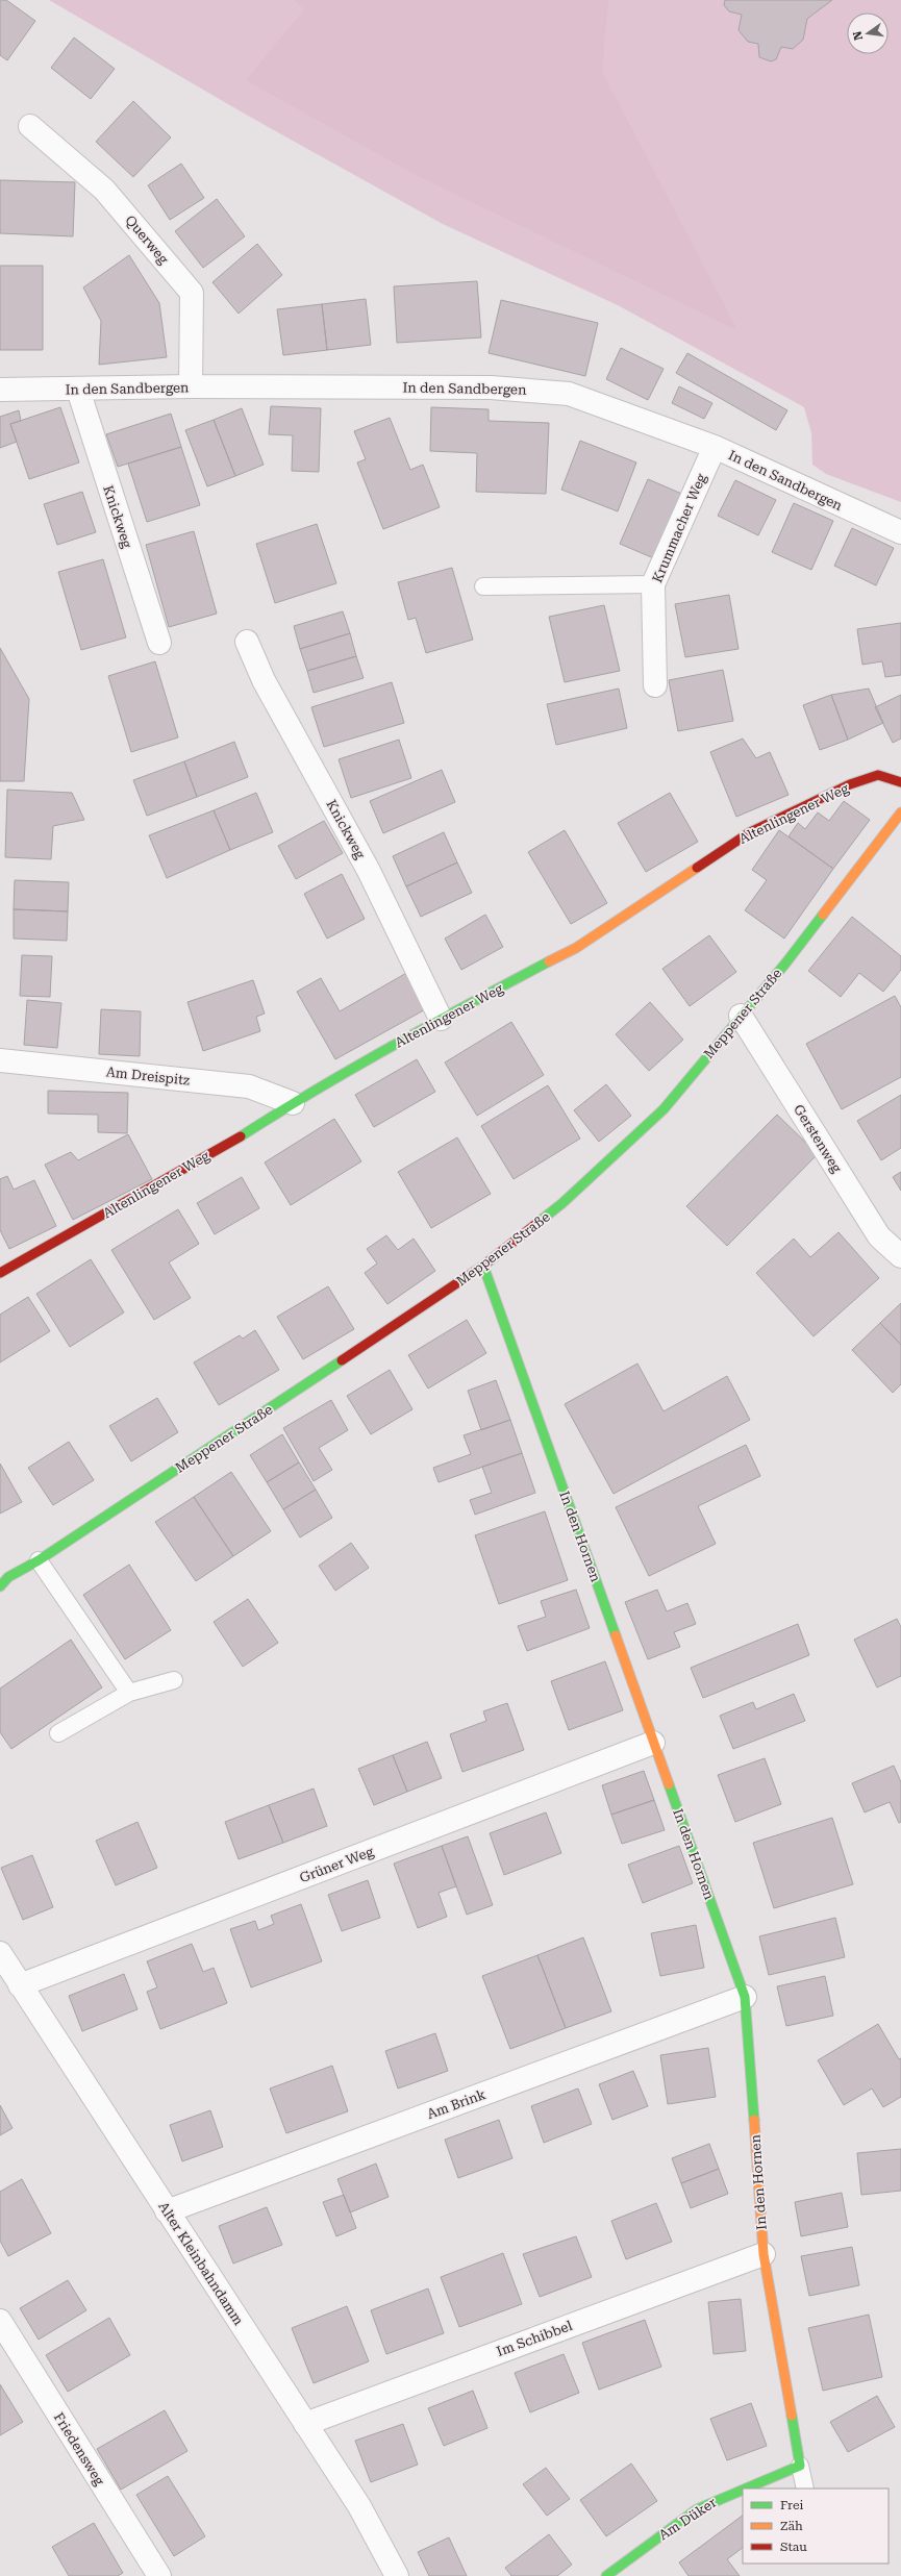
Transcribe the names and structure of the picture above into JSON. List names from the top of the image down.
{
  "streets": {
    "street": [
      "Querweg",
      "In den Sandbergen",
      "Knickweg",
      "Krummacher Weg",
      "Altenlingener Weg",
      "Meppener Straße",
      "Am Dreispitz",
      "Gerstenweg",
      "In den Hornen",
      "Grüner Weg",
      "Am Brink",
      "Alter Kleinbahndamm",
      "Im Schibbel",
      "Friedensweg",
      "Am Düker"
    ]
  },
  "crossings": [
    ["Querweg", "In den Sandbergen"],
    ["In den Sandbergen", "Knickweg"],
    ["In den Sandbergen", "Krummacher Weg"],
    ["Knickweg", "Altenlingener Weg"],
    ["Altenlingener Weg", "Am Dreispitz"],
    ["Meppener Straße", "Gerstenweg"],
    ["Meppener Straße", "In den Hornen"],
    ["In den Hornen", "Grüner Weg"],
    ["In den Hornen", "Am Brink"],
    ["In den Hornen", "Im Schibbel"],
    ["In den Hornen", "Am Düker"],
    ["Grüner Weg", "Alter Kleinbahndamm"],
    ["Am Brink", "Alter Kleinbahndamm"],
    ["Alter Kleinbahndamm", "Im Schibbel"]
  ],
  "legend": ["Frei", "Zäh", "Stau"],
  "north": "left"
}
